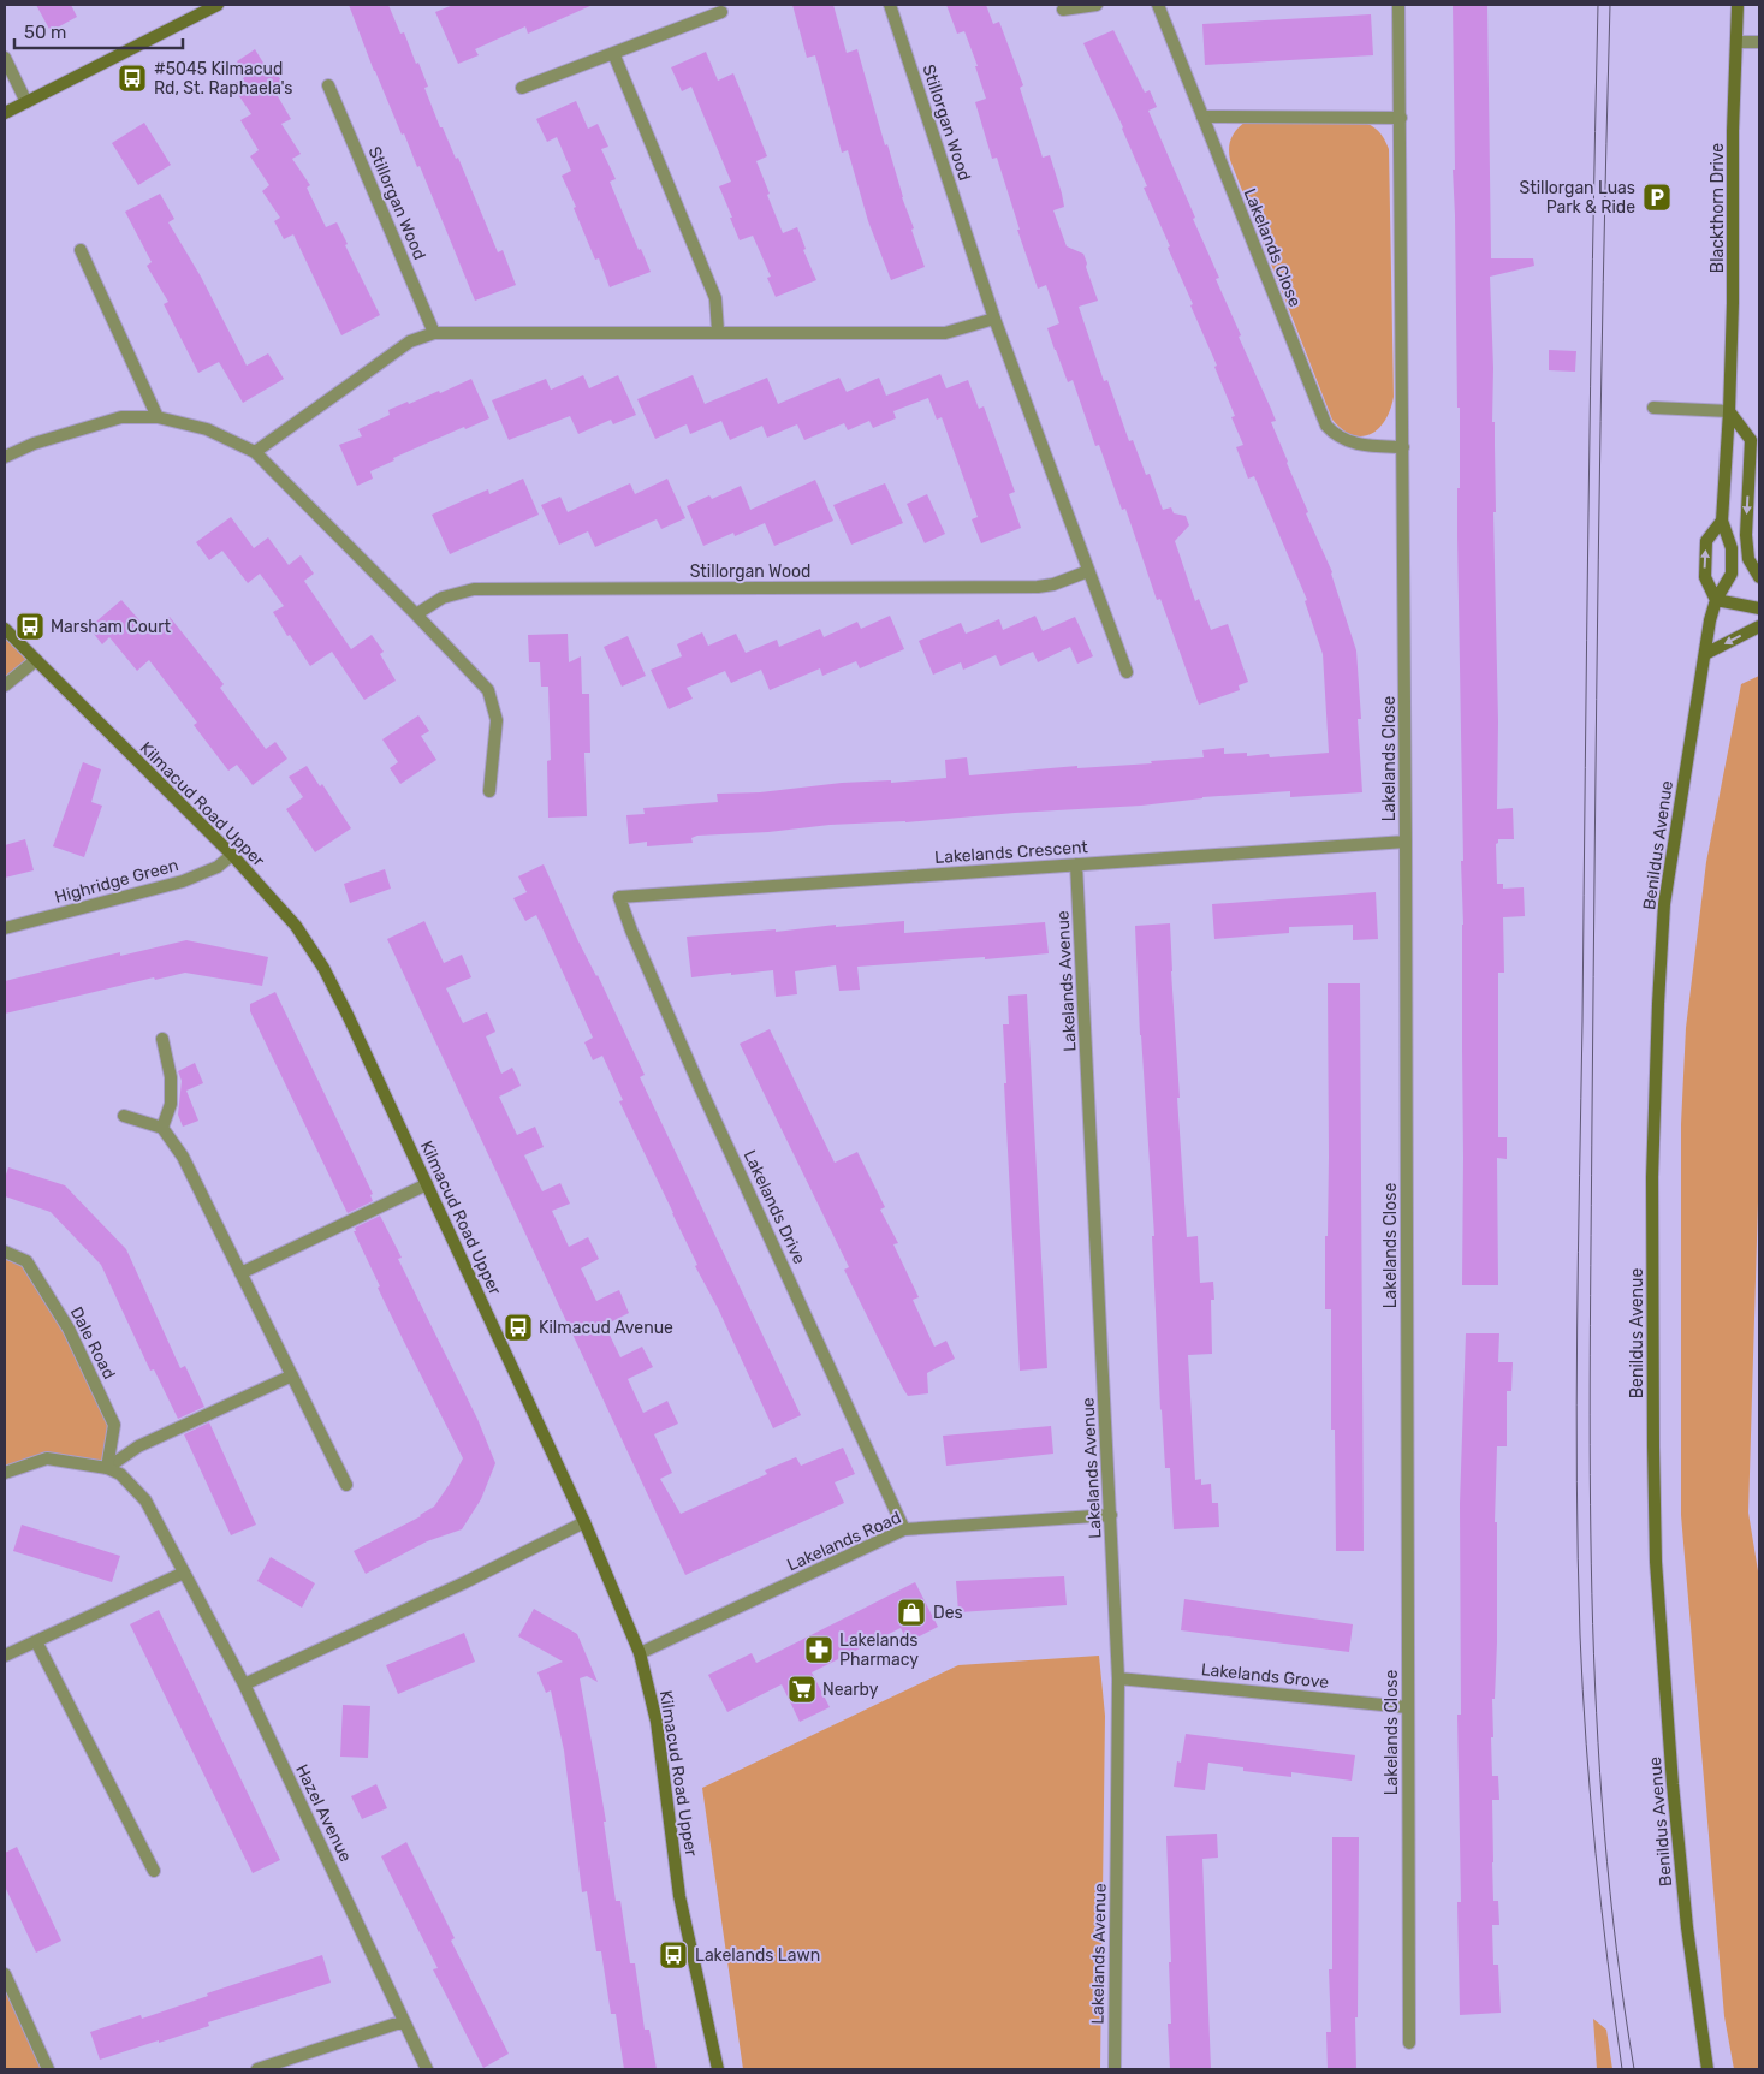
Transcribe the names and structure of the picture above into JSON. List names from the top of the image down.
{
  "streets": {
    "street": [
      "Stillorgan Wood",
      "Blackthorn Drive",
      "Lakelands Close",
      "Kilmacud Road Upper",
      "Benildus Avenue",
      "Lakelands Crescent",
      "Highridge Green",
      "Lakelands Avenue",
      "Lakelands Drive",
      "Dale Road",
      "Lakelands Road",
      "Lakelands Grove",
      "Hazel Avenue"
    ]
  },
  "crossings": [
    ["Blackthorn Drive", "Benildus Avenue"],
    ["Lakelands Close", "Lakelands Crescent"],
    ["Lakelands Close", "Lakelands Grove"],
    ["Kilmacud Road Upper", "Highridge Green"],
    ["Kilmacud Road Upper", "Lakelands Road"],
    ["Lakelands Crescent", "Lakelands Avenue"],
    ["Lakelands Crescent", "Lakelands Drive"],
    ["Lakelands Avenue", "Lakelands Road"],
    ["Lakelands Avenue", "Lakelands Grove"],
    ["Lakelands Drive", "Lakelands Road"]
  ],
  "places": {
    "bus stop": [
      "#5045 Kilmacud Rd, St. Raphaela's",
      "Marsham Court",
      "Kilmacud Avenue",
      "Lakelands Lawn"
    ],
    "parking": ["Stillorgan Luas Park & Ride"],
    "shop": ["Des"],
    "pharmacy": ["Lakelands Pharmacy"],
    "supermarket": ["Nearby"]
  },
  "scale_bar": "50 m"
}
